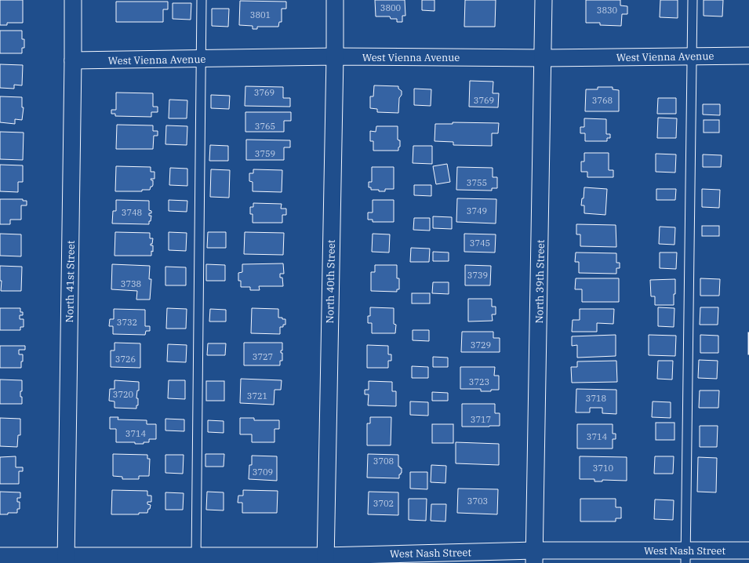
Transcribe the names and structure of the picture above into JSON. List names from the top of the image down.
{
  "streets": {
    "street": [
      "West Vienna Avenue",
      "North 41st Street",
      "North 40th Street",
      "North 39th Street",
      "West Nash Street"
    ]
  },
  "crossings": [
    ["West Vienna Avenue", "North 41st Street"],
    ["West Vienna Avenue", "North 40th Street"],
    ["West Vienna Avenue", "North 39th Street"],
    ["North 41st Street", "West Nash Street"],
    ["North 40th Street", "West Nash Street"],
    ["North 39th Street", "West Nash Street"]
  ],
  "house_numbers": [
    "3800",
    "3830",
    "3801",
    "3769",
    "3769",
    "3768",
    "3765",
    "3759",
    "3755",
    "3749",
    "3748",
    "3745",
    "3739",
    "3738",
    "3732",
    "3729",
    "3727",
    "3726",
    "3723",
    "3720",
    "3721",
    "3718",
    "3717",
    "3714",
    "3714",
    "3708",
    "3710",
    "3709",
    "3703",
    "3702"
  ]
}
